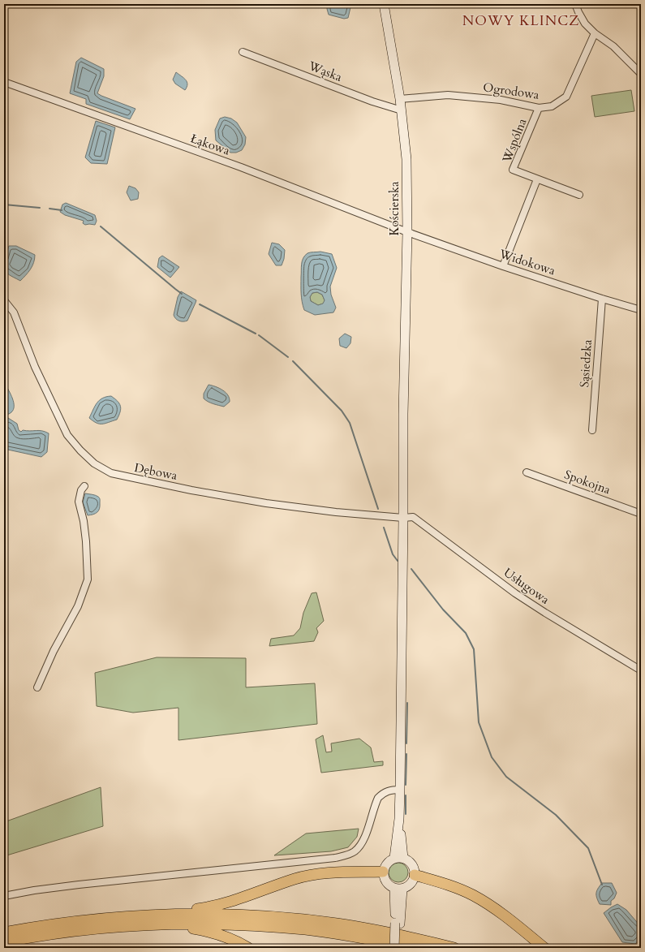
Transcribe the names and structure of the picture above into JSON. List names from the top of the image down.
{
  "streets": {
    "main road": ["Kościerska"],
    "street": [
      "Wąska",
      "Ogrodowa",
      "Wspólna",
      "Łąkowa",
      "Widokowa",
      "Sąsiedzka",
      "Dębowa",
      "Spokojna",
      "Usługowa"
    ]
  },
  "crossings": [
    ["Wąska", "Kościerska"],
    ["Ogrodowa", "Wspólna"],
    ["Ogrodowa", "Kościerska"],
    ["Łąkowa", "Kościerska"],
    ["Łąkowa", "Widokowa"],
    ["Kościerska", "Widokowa"],
    ["Kościerska", "Dębowa"],
    ["Kościerska", "Usługowa"],
    ["Widokowa", "Sąsiedzka"],
    ["Dębowa", "Usługowa"]
  ],
  "districts": ["NOWY KLINCZ"]
}
